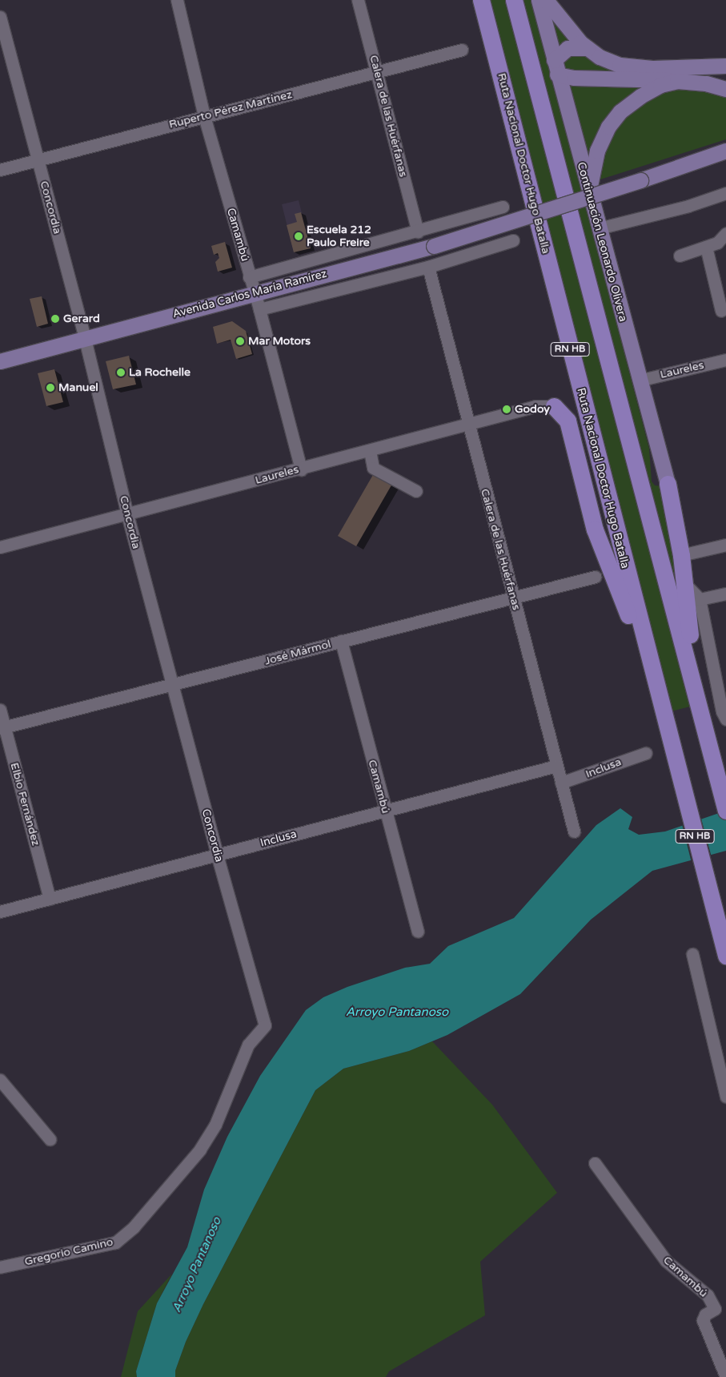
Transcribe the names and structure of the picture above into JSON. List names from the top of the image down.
{
  "streets": {
    "highway": ["Ruta Nacional Doctor Hugo Batalla", "RN HB"],
    "main road": ["Continuación Leonardo Olivera", "Avenida Carlos María Ramírez"],
    "street": [
      "Ruperto Pérez Martínez",
      "Calera de las Huérfanas",
      "Concordia",
      "Camambú",
      "Laureles",
      "José Mármol",
      "Inclusa",
      "Elbio Fernández",
      "Gregorio Camino"
    ]
  },
  "crossings": [
    ["Ruperto Pérez Martínez", "Calera de las Huérfanas"],
    ["Ruperto Pérez Martínez", "Concordia"],
    ["Ruperto Pérez Martínez", "Camambú"],
    ["Calera de las Huérfanas", "Avenida Carlos María Ramírez"],
    ["Calera de las Huérfanas", "Laureles"],
    ["Calera de las Huérfanas", "José Mármol"],
    ["Calera de las Huérfanas", "Inclusa"],
    ["Concordia", "Avenida Carlos María Ramírez"],
    ["Concordia", "Laureles"],
    ["Concordia", "José Mármol"],
    ["Concordia", "Inclusa"],
    ["Concordia", "Gregorio Camino"],
    ["Camambú", "Avenida Carlos María Ramírez"],
    ["Camambú", "Laureles"],
    ["Camambú", "José Mármol"],
    ["Camambú", "Inclusa"],
    ["Continuación Leonardo Olivera", "Laureles"],
    ["José Mármol", "Elbio Fernández"],
    ["Inclusa", "Elbio Fernández"]
  ],
  "water": ["Arroyo Pantanoso"],
  "places": [
    "Escuela 212 Paulo Freire",
    "Gerard",
    "Mar Motors",
    "La Rochelle",
    "Manuel",
    "Godoy"
  ]
}
